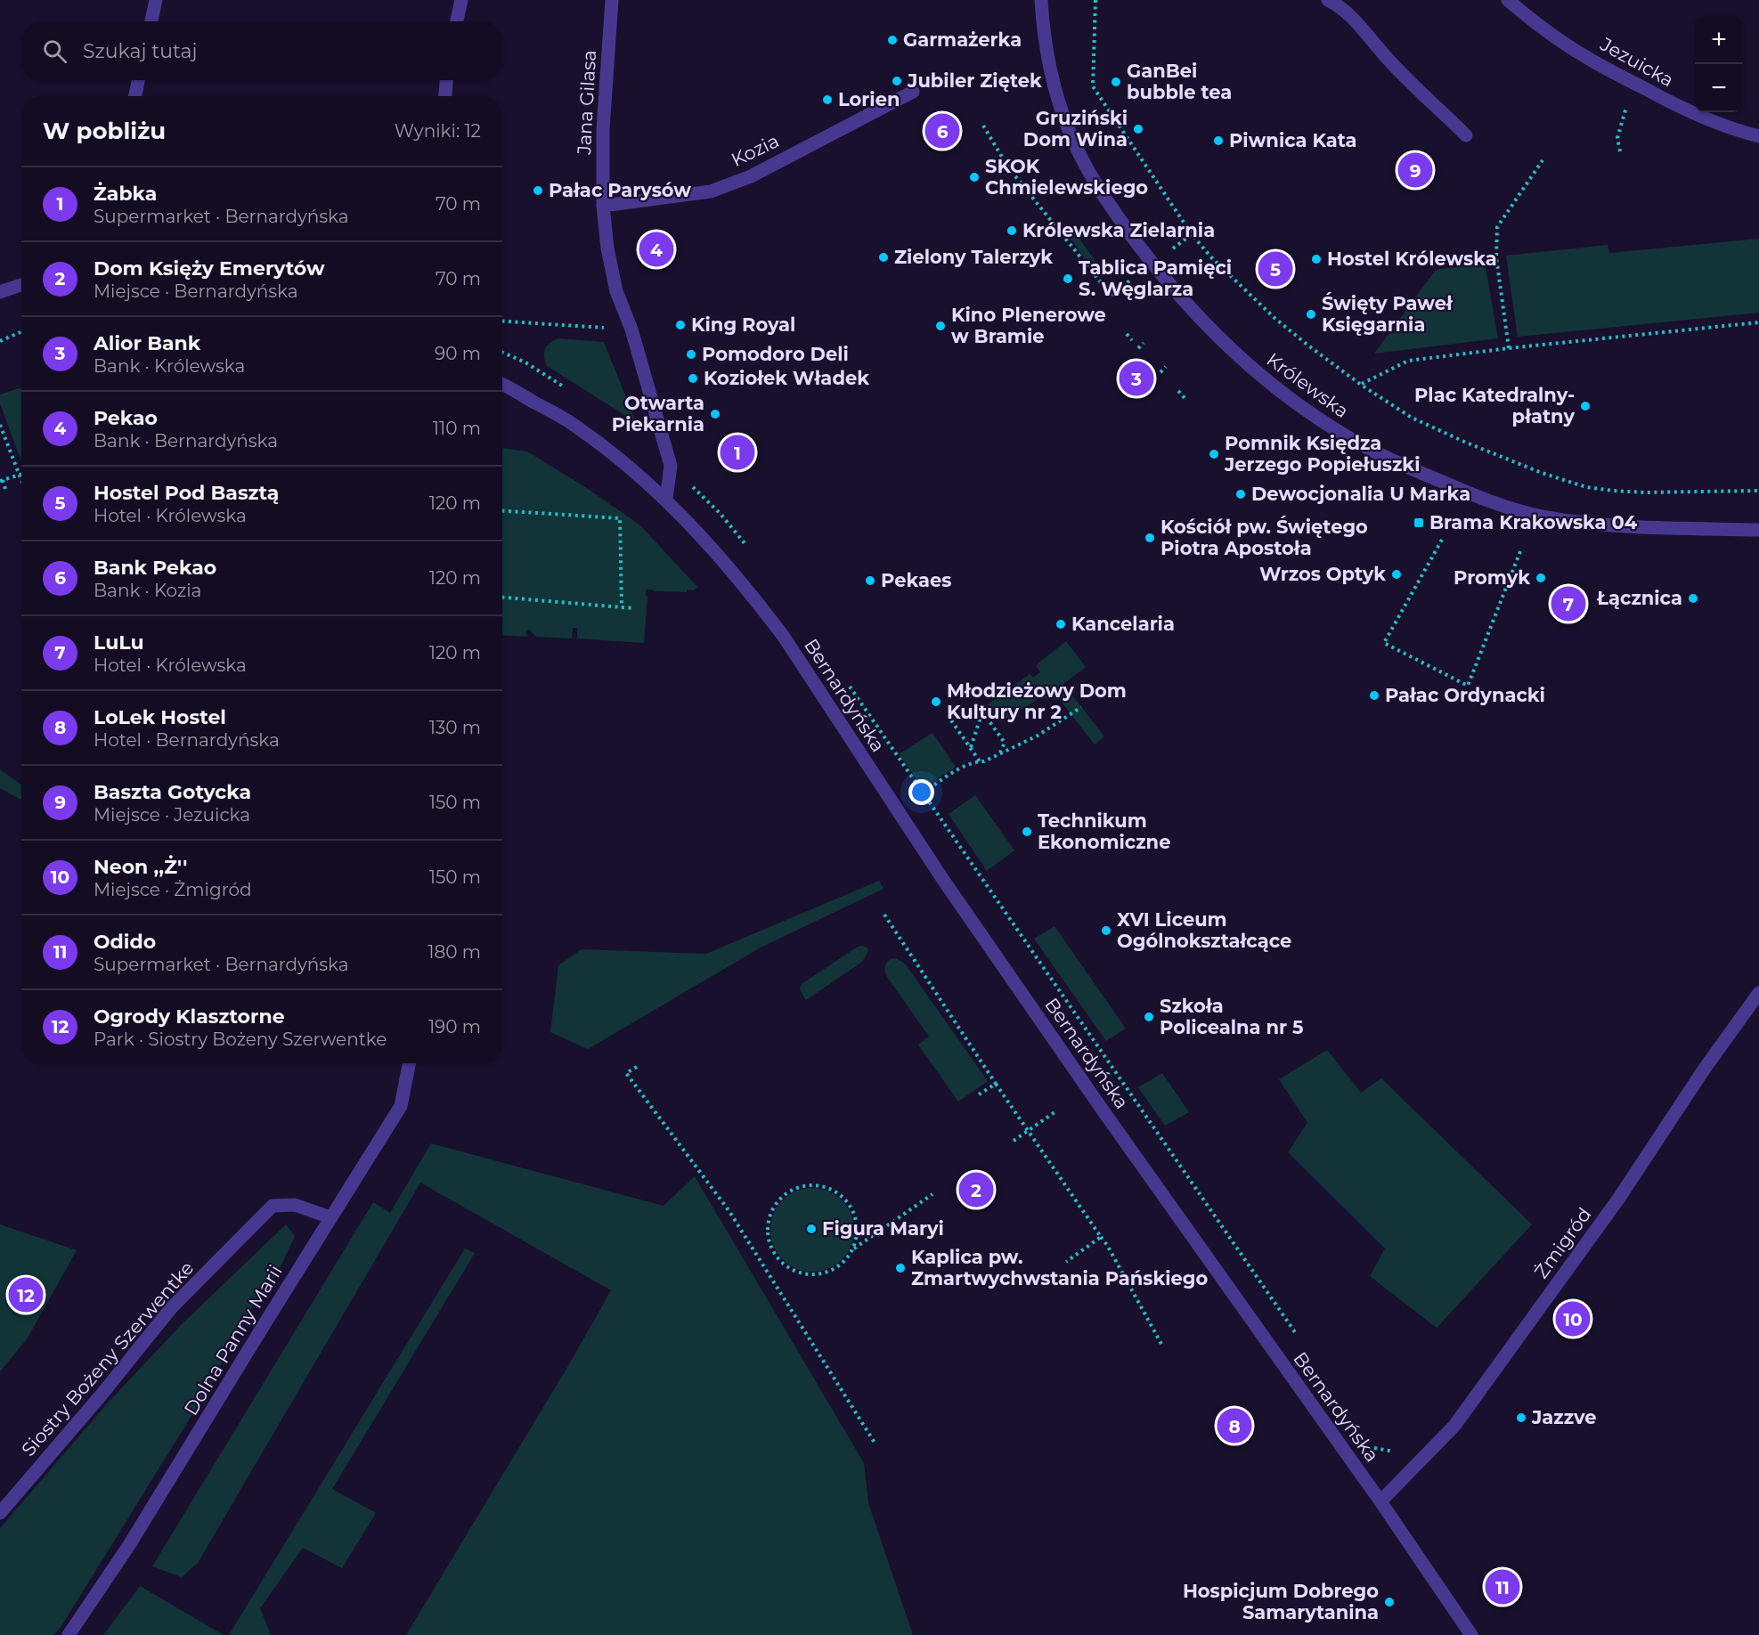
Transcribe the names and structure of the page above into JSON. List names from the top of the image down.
{
  "streets": {
    "street": [
      "Jezuicka",
      "Jana Gilasa",
      "Kozia",
      "Królewska",
      "Bernardyńska",
      "Żmigród",
      "Dolna Panny Marii",
      "Siostry Bożeny Szerwentke"
    ]
  },
  "crossings": [
    ["Jana Gilasa", "Kozia"],
    ["Bernardyńska", "Żmigród"],
    ["Dolna Panny Marii", "Siostry Bożeny Szerwentke"]
  ],
  "places": {
    "other": [
      "Garmażerka",
      "Jubiler Ziętek",
      "GanBei bubble tea",
      "Lorien",
      "Gruziński Dom Wina",
      "Piwnica Kata",
      "SKOK Chmielewskiego",
      "Pałac Parysów",
      "Królewska Zielarnia",
      "Zielony Talerzyk",
      "Hostel Królewska",
      "Tablica Pamięci S. Węglarza",
      "Święty Paweł Księgarnia",
      "King Royal",
      "Kino Plenerowe w Bramie",
      "Pomodoro Deli",
      "Koziołek Władek",
      "Plac Katedralny- płatny",
      "Otwarta Piekarnia",
      "Pomnik Księdza Jerzego Popiełuszki",
      "Dewocjonalia U Marka",
      "Kościół pw. Świętego Piotra Apostoła",
      "Wrzos Optyk",
      "Promyk",
      "Pekaes",
      "Łącznica",
      "Kancelaria",
      "Pałac Ordynacki",
      "Młodzieżowy Dom Kultury nr 2",
      "Technikum Ekonomiczne",
      "XVI Liceum Ogólnokształcące",
      "Szkoła Policealna nr 5",
      "Figura Maryi",
      "Kaplica pw. Zmartwychwstania Pańskiego",
      "Jazzve",
      "Hospicjum Dobrego Samarytanina"
    ],
    "transit": ["Brama Krakowska 04"]
  },
  "page": {
    "map_buttons": ["+", "−"],
    "search": "Szukaj tutaj",
    "heading": ["W pobliżu", "Wyniki: 12"],
    "pins": [
      "6",
      "9",
      "4",
      "5",
      "3",
      "1",
      "7",
      "2",
      "12",
      "10",
      "8",
      "11"
    ],
    "list": [
      {
        "mark": "1",
        "name": "Żabka",
        "note": "Supermarket · Bernardyńska",
        "value": "70 m"
      },
      {
        "mark": "2",
        "name": "Dom Księży Emerytów",
        "note": "Miejsce · Bernardyńska",
        "value": "70 m"
      },
      {
        "mark": "3",
        "name": "Alior Bank",
        "note": "Bank · Królewska",
        "value": "90 m"
      },
      {
        "mark": "4",
        "name": "Pekao",
        "note": "Bank · Bernardyńska",
        "value": "110 m"
      },
      {
        "mark": "5",
        "name": "Hostel Pod Basztą",
        "note": "Hotel · Królewska",
        "value": "120 m"
      },
      {
        "mark": "6",
        "name": "Bank Pekao",
        "note": "Bank · Kozia",
        "value": "120 m"
      },
      {
        "mark": "7",
        "name": "LuLu",
        "note": "Hotel · Królewska",
        "value": "120 m"
      },
      {
        "mark": "8",
        "name": "LoLek Hostel",
        "note": "Hotel · Bernardyńska",
        "value": "130 m"
      },
      {
        "mark": "9",
        "name": "Baszta Gotycka",
        "note": "Miejsce · Jezuicka",
        "value": "150 m"
      },
      {
        "mark": "10",
        "name": "Neon ,,Ż''",
        "note": "Miejsce · Żmigród",
        "value": "150 m"
      },
      {
        "mark": "11",
        "name": "Odido",
        "note": "Supermarket · Bernardyńska",
        "value": "180 m"
      },
      {
        "mark": "12",
        "name": "Ogrody Klasztorne",
        "note": "Park · Siostry Bożeny Szerwentke",
        "value": "190 m"
      }
    ]
  }
}
